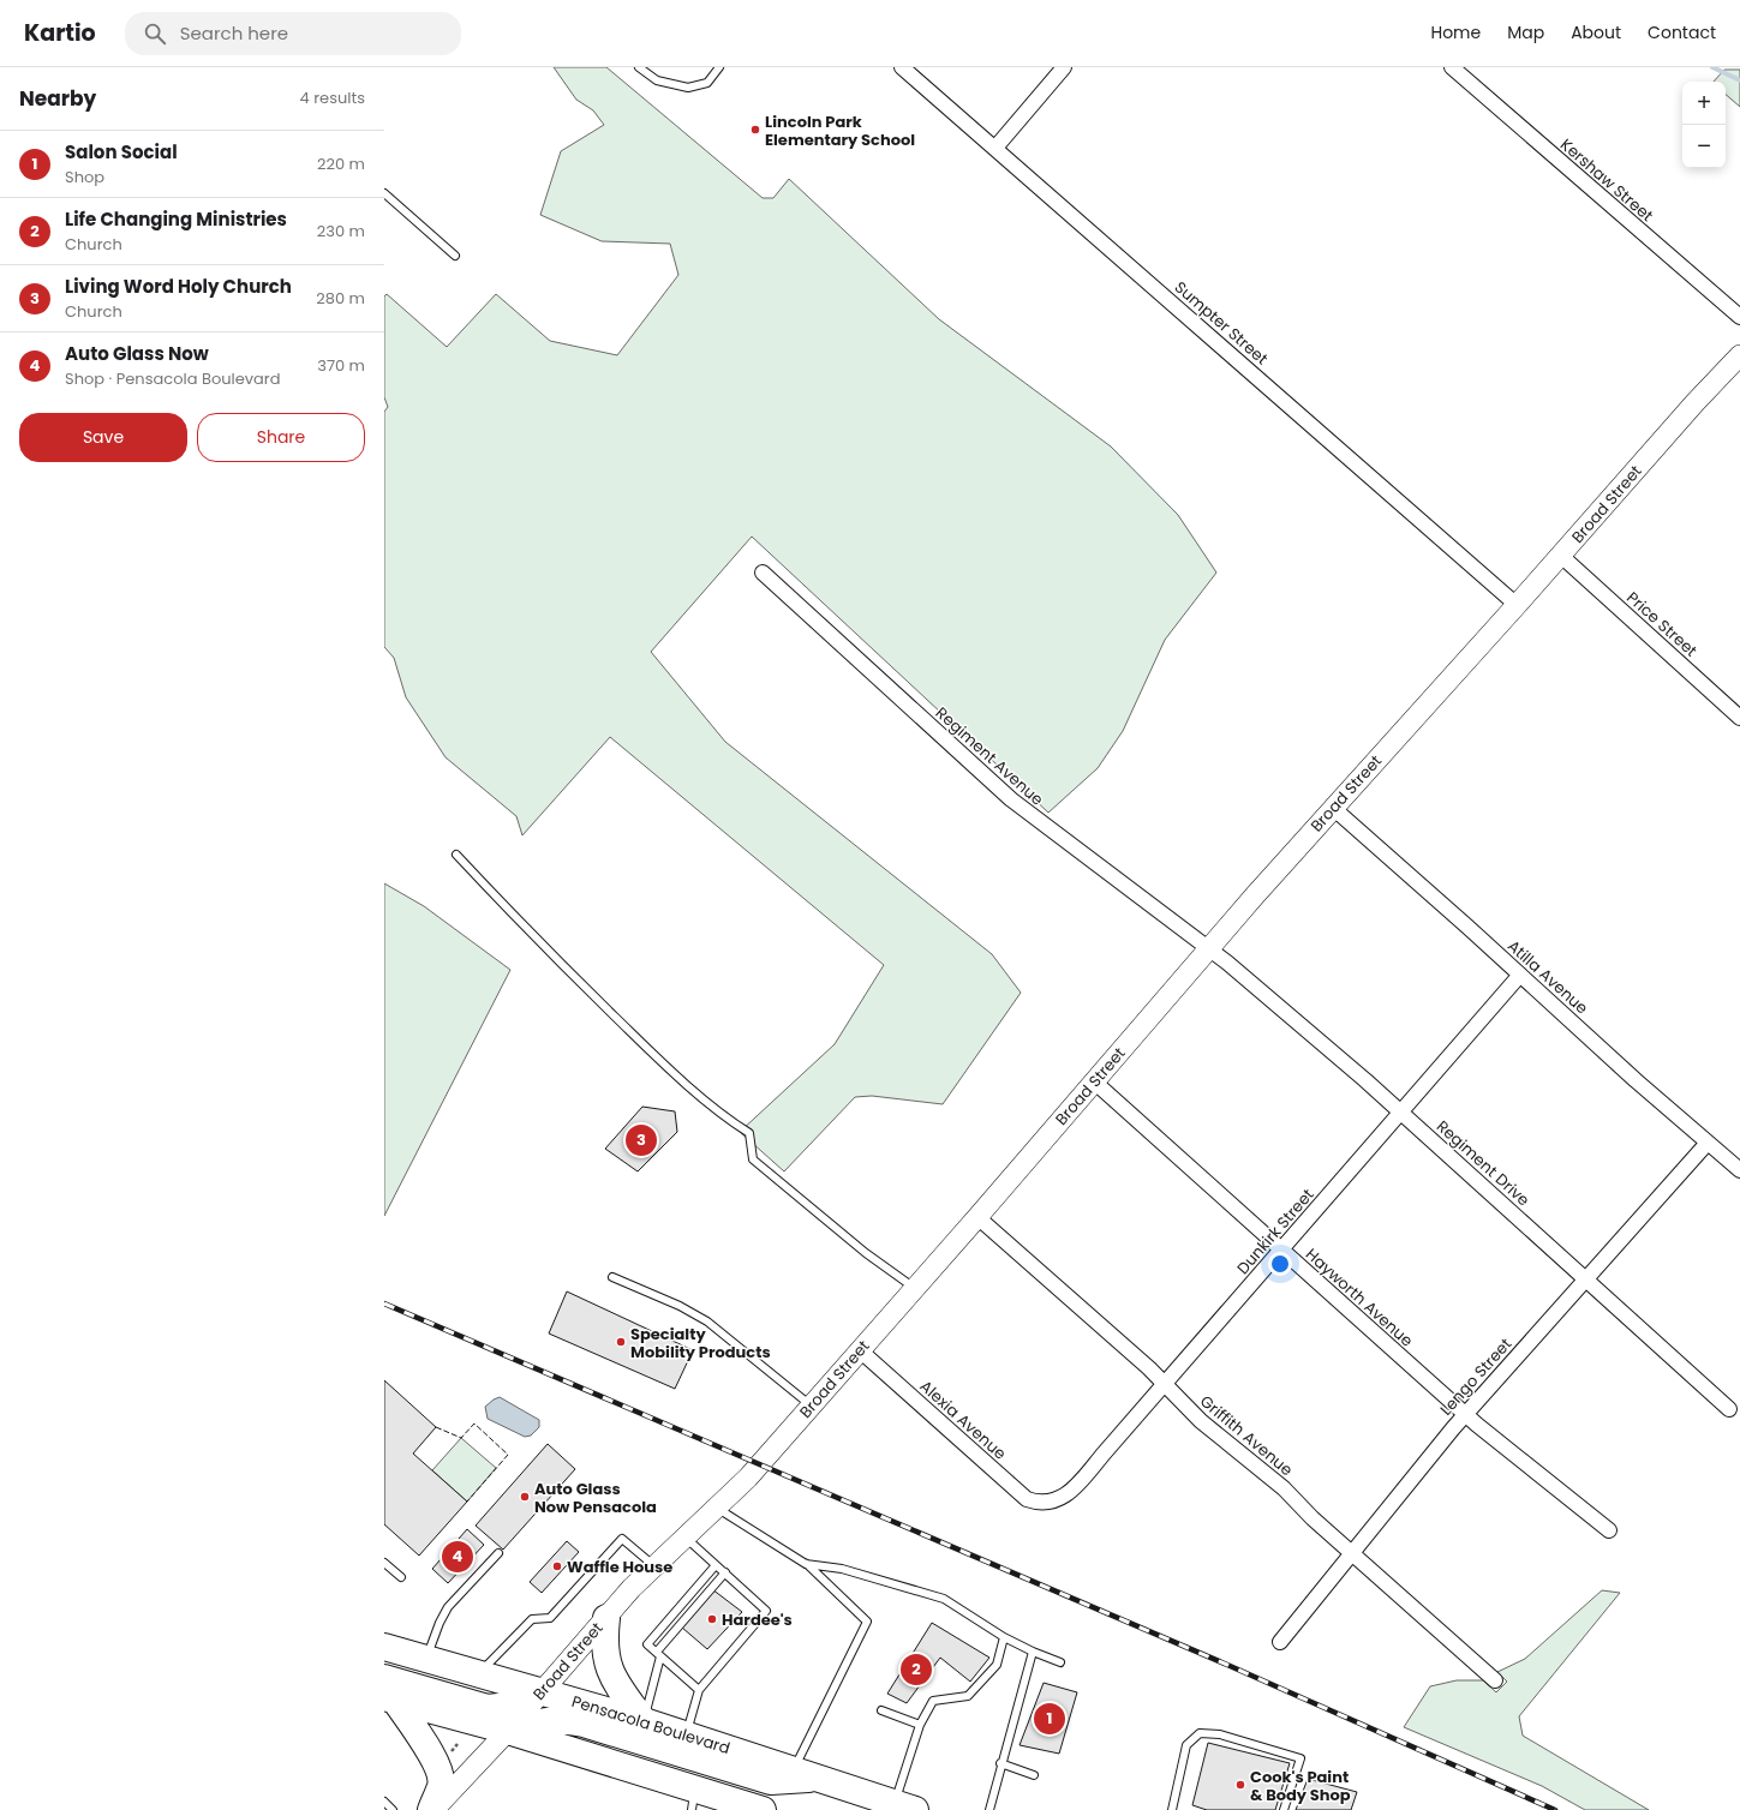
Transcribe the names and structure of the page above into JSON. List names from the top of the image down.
{
  "streets": {
    "highway": ["Pensacola Boulevard"],
    "street": [
      "Kershaw Street",
      "Sumpter Street",
      "Broad Street",
      "Price Street",
      "Regiment Avenue",
      "Atilla Avenue",
      "Regiment Drive",
      "Dunkirk Street",
      "Hayworth Avenue",
      "Lengo Street",
      "Alexia Avenue",
      "Griffith Avenue"
    ]
  },
  "crossings": [
    ["Sumpter Street", "Broad Street"],
    ["Broad Street", "Price Street"],
    ["Broad Street", "Regiment Avenue"],
    ["Broad Street", "Atilla Avenue"],
    ["Broad Street", "Regiment Drive"],
    ["Broad Street", "Hayworth Avenue"],
    ["Broad Street", "Alexia Avenue"],
    ["Broad Street", "Griffith Avenue"],
    ["Broad Street", "Pensacola Boulevard"],
    ["Regiment Avenue", "Regiment Drive"],
    ["Atilla Avenue", "Dunkirk Street"],
    ["Atilla Avenue", "Lengo Street"],
    ["Regiment Drive", "Dunkirk Street"],
    ["Regiment Drive", "Lengo Street"],
    ["Dunkirk Street", "Hayworth Avenue"],
    ["Dunkirk Street", "Alexia Avenue"],
    ["Dunkirk Street", "Griffith Avenue"],
    ["Hayworth Avenue", "Lengo Street"],
    ["Lengo Street", "Griffith Avenue"]
  ],
  "places": [
    "Lincoln Park Elementary School",
    "Specialty Mobility Products",
    "Auto Glass Now Pensacola",
    "Waffle House",
    "Hardee's",
    "Cook's Paint & Body Shop"
  ],
  "page": {
    "header": "Kartio",
    "search": "Search here",
    "nav": [
      "Home",
      "Map",
      "About",
      "Contact"
    ],
    "heading": ["Nearby", "4 results"],
    "map_buttons": ["+", "−"],
    "list": [
      {
        "mark": "1",
        "name": "Salon Social",
        "note": "Shop",
        "value": "220 m"
      },
      {
        "mark": "2",
        "name": "Life Changing Ministries",
        "note": "Church",
        "value": "230 m"
      },
      {
        "mark": "3",
        "name": "Living Word Holy Church",
        "note": "Church",
        "value": "280 m"
      },
      {
        "mark": "4",
        "name": "Auto Glass Now",
        "note": "Shop · Pensacola Boulevard",
        "value": "370 m"
      }
    ],
    "buttons": ["Save", "Share"],
    "pins": [
      "3",
      "4",
      "2",
      "1"
    ]
  }
}
